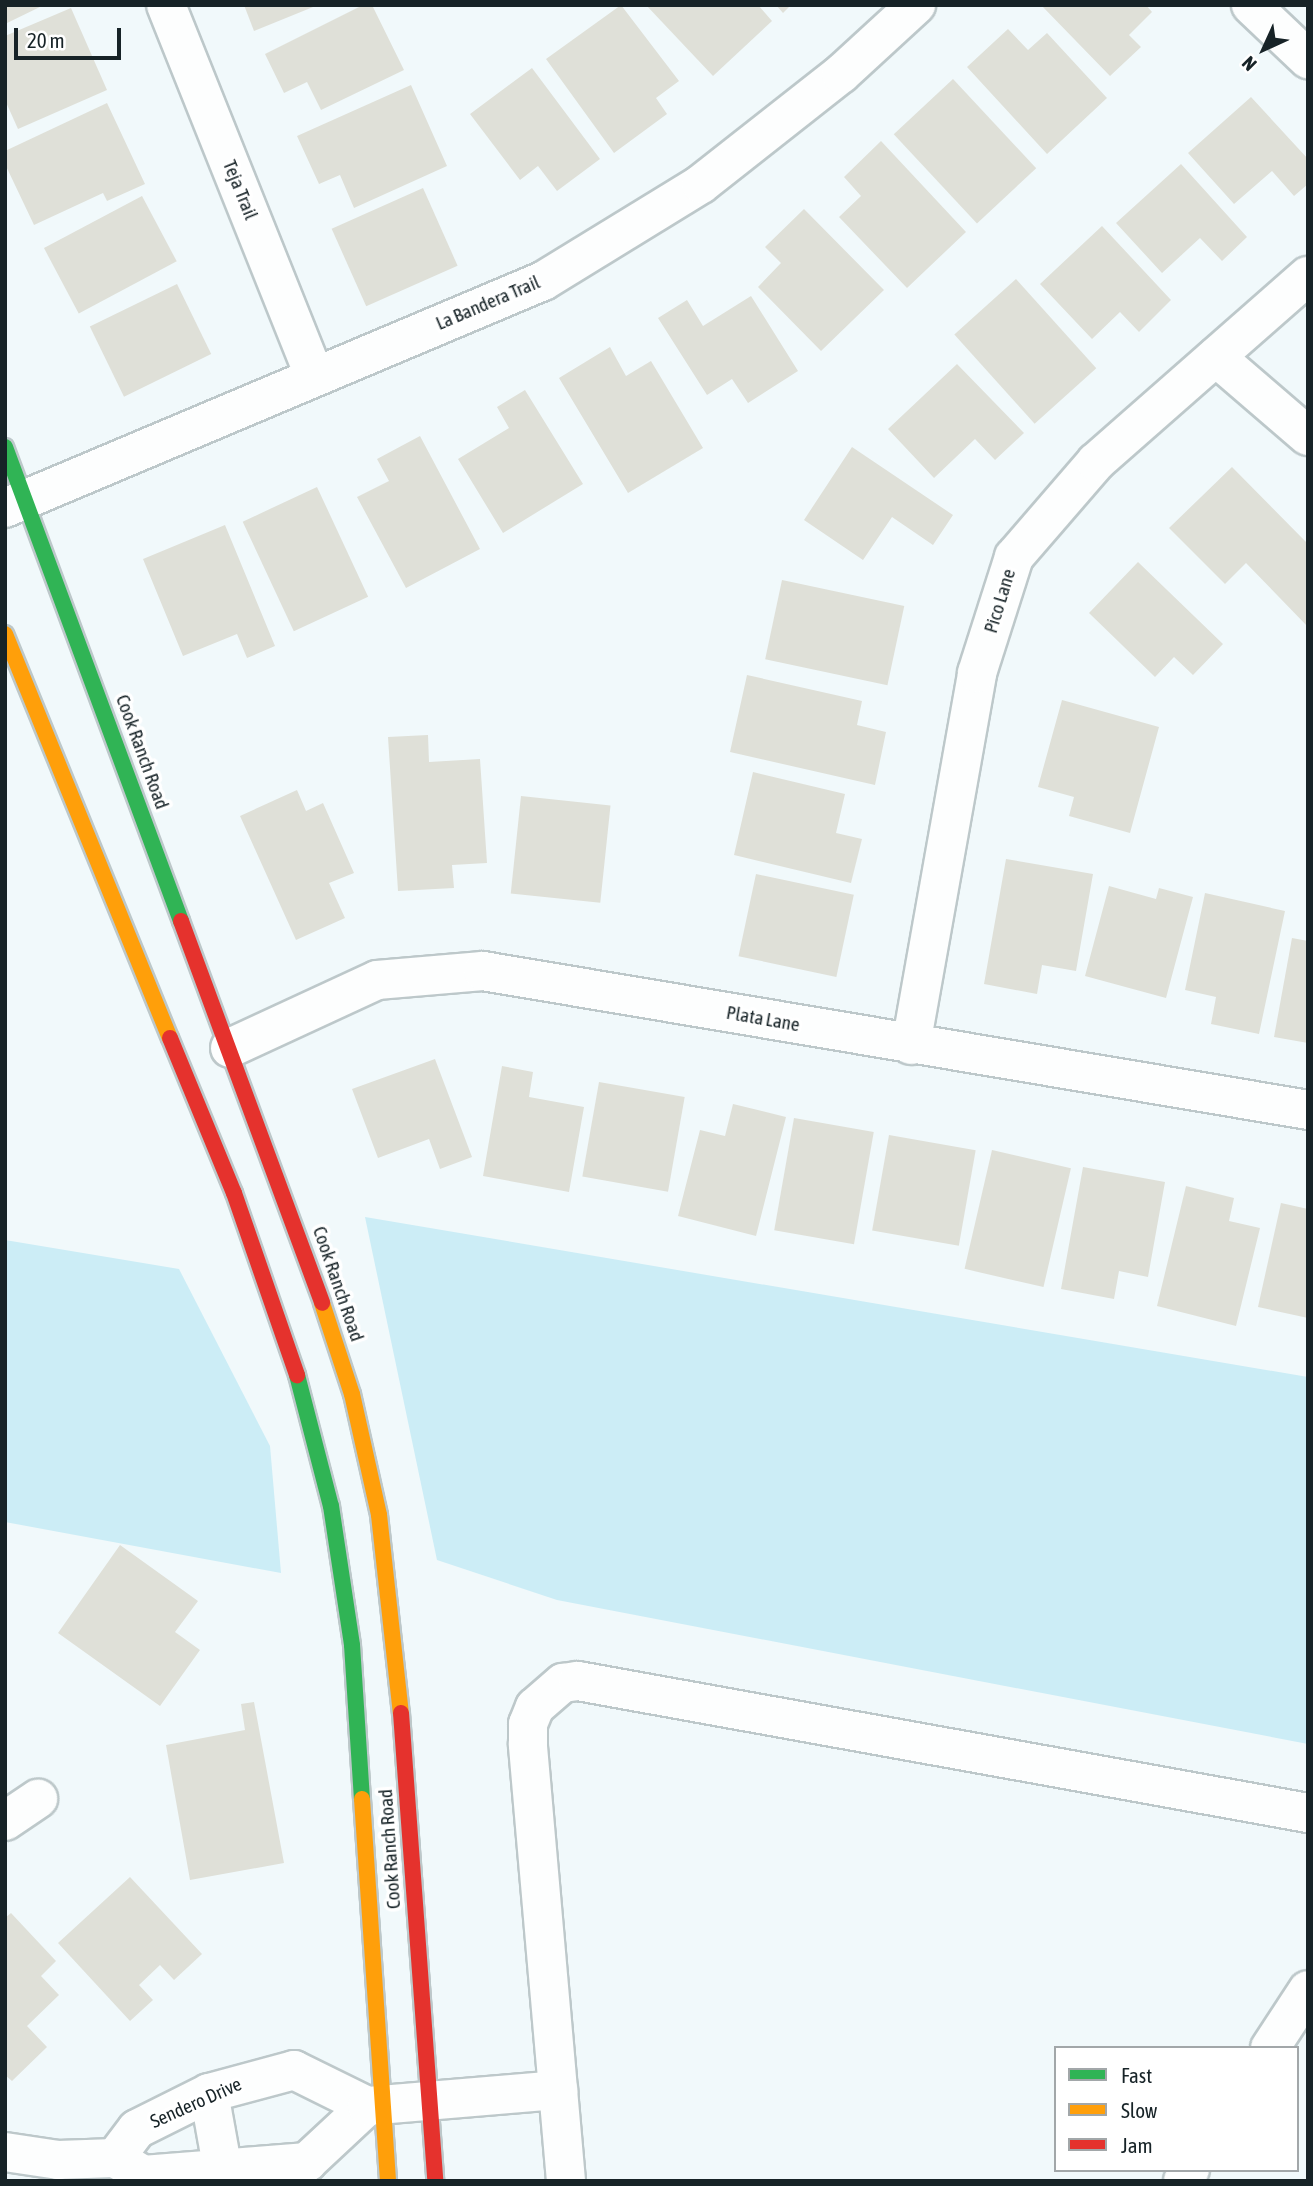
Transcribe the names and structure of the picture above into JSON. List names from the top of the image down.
{
  "streets": {
    "street": [
      "Teja Trail",
      "La Bandera Trail",
      "Pico Lane",
      "Cook Ranch Road",
      "Plata Lane",
      "Sendero Drive"
    ]
  },
  "crossings": [
    ["Teja Trail", "La Bandera Trail"],
    ["La Bandera Trail", "Cook Ranch Road"],
    ["Pico Lane", "Plata Lane"],
    ["Cook Ranch Road", "Plata Lane"],
    ["Cook Ranch Road", "Sendero Drive"]
  ],
  "legend": ["Fast", "Slow", "Jam"],
  "scale_bar": "20 m",
  "north": "bottom left"
}
